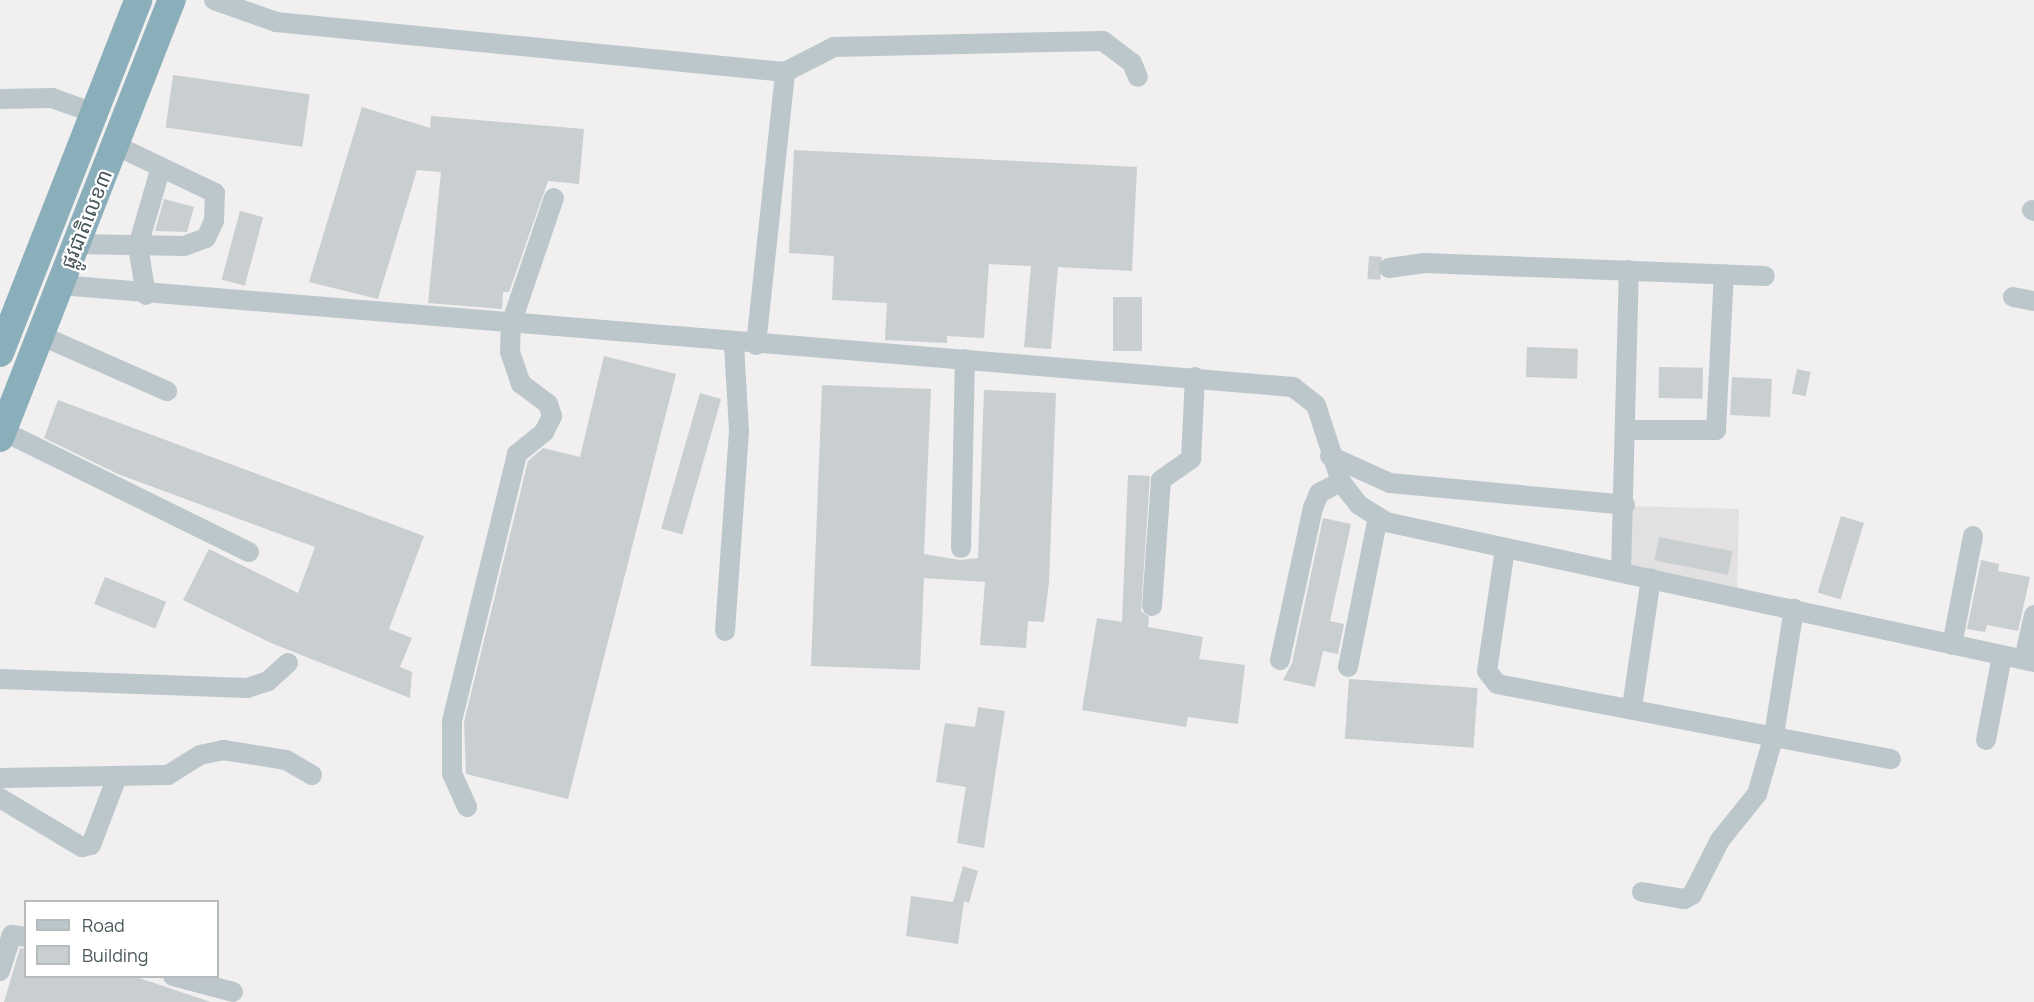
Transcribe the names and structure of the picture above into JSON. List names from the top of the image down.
{
  "streets": {
    "highway": ["ផ្លូវជាតិលេខ៣"]
  },
  "legend": ["Road", "Building"]
}
